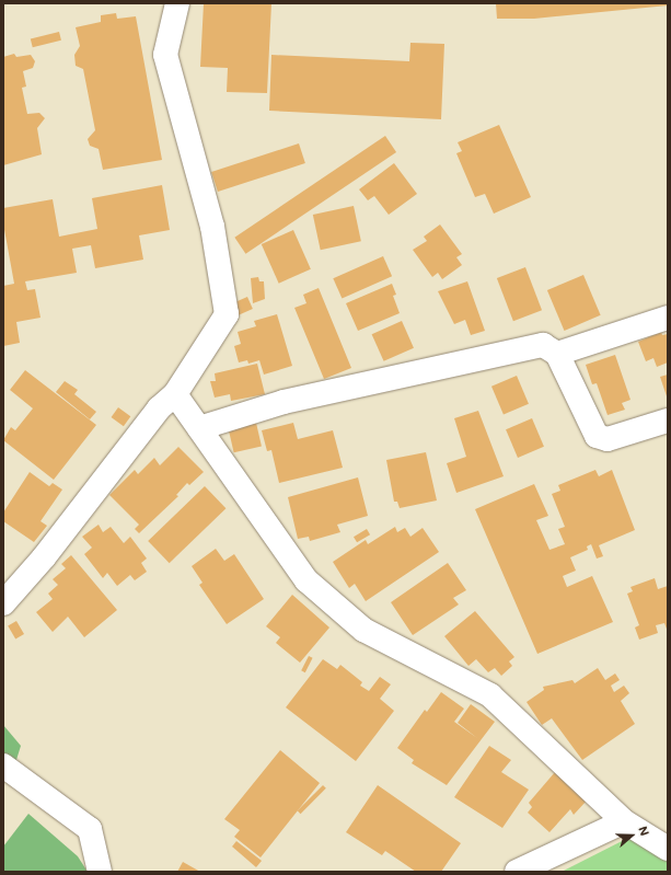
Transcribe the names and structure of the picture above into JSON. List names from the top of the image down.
{
  "north": "right"
}
